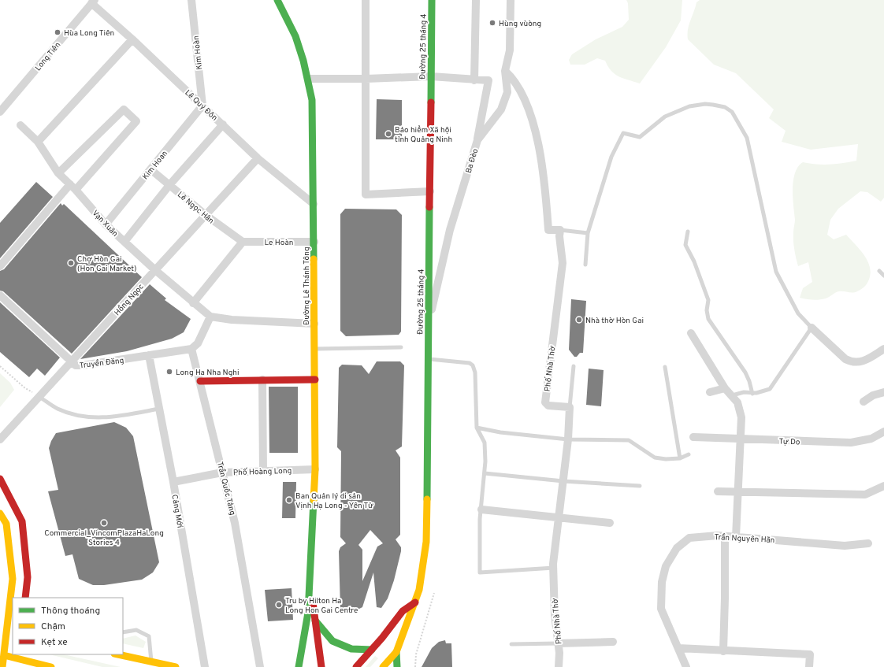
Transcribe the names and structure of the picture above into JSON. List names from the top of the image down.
{
  "streets": {
    "street": [
      "Đường 25 tháng 4",
      "Kim Hoàn",
      "Long Tiên",
      "Lê Quý Đôn",
      "Ba Đèo",
      "Kim Hoan",
      "Lê Ngọc Hân",
      "Vạn Xuân",
      "Le Hoàn",
      "Đường Lê Thánh Tông",
      "Hồng Ngọc",
      "Truyền Đăng",
      "Phố Nhà Thờ",
      "Tự Do",
      "Phố Hoàng Long",
      "Trần Quốc Tảng",
      "Cảng Mới",
      "Trần Nguyên Hãn"
    ]
  },
  "crossings": [
    ["Đường 25 tháng 4", "Ba Đèo"],
    ["Kim Hoàn", "Lê Quý Đôn"],
    ["Kim Hoàn", "Kim Hoan"],
    ["Long Tiên", "Lê Quý Đôn"],
    ["Lê Quý Đôn", "Kim Hoan"],
    ["Lê Quý Đôn", "Đường Lê Thánh Tông"],
    ["Lê Quý Đôn", "Hồng Ngọc"],
    ["Kim Hoan", "Lê Ngọc Hân"],
    ["Kim Hoan", "Vạn Xuân"],
    ["Lê Ngọc Hân", "Le Hoàn"],
    ["Lê Ngọc Hân", "Hồng Ngọc"],
    ["Vạn Xuân", "Đường Lê Thánh Tông"],
    ["Vạn Xuân", "Hồng Ngọc"],
    ["Le Hoàn", "Đường Lê Thánh Tông"],
    ["Đường Lê Thánh Tông", "Phố Hoàng Long"],
    ["Hồng Ngọc", "Truyền Đăng"],
    ["Truyền Đăng", "Trần Quốc Tảng"],
    ["Truyền Đăng", "Cảng Mới"],
    ["Phố Hoàng Long", "Trần Quốc Tảng"],
    ["Phố Hoàng Long", "Cảng Mới"]
  ],
  "places": [
    "Hùng vùòng",
    "Hùa Long Tiên",
    "Bảo hiểm Xã hội tỉnh Quảng Ninh",
    "Chợ Hòn Gai (Hon Gai Market)",
    "Nhà thờ Hòn Gai",
    "Long Ha Nha Nghi",
    "Ban Quản lý di sản Vịnh Hạ Long - Yên Tử",
    "Commercial_VincomPlazaHaLong Stories 4",
    "Tru by Hilton Ha Long Hon Gai Centre"
  ],
  "legend": ["Thông thoáng", "Chậm", "Kẹt xe"]
}
